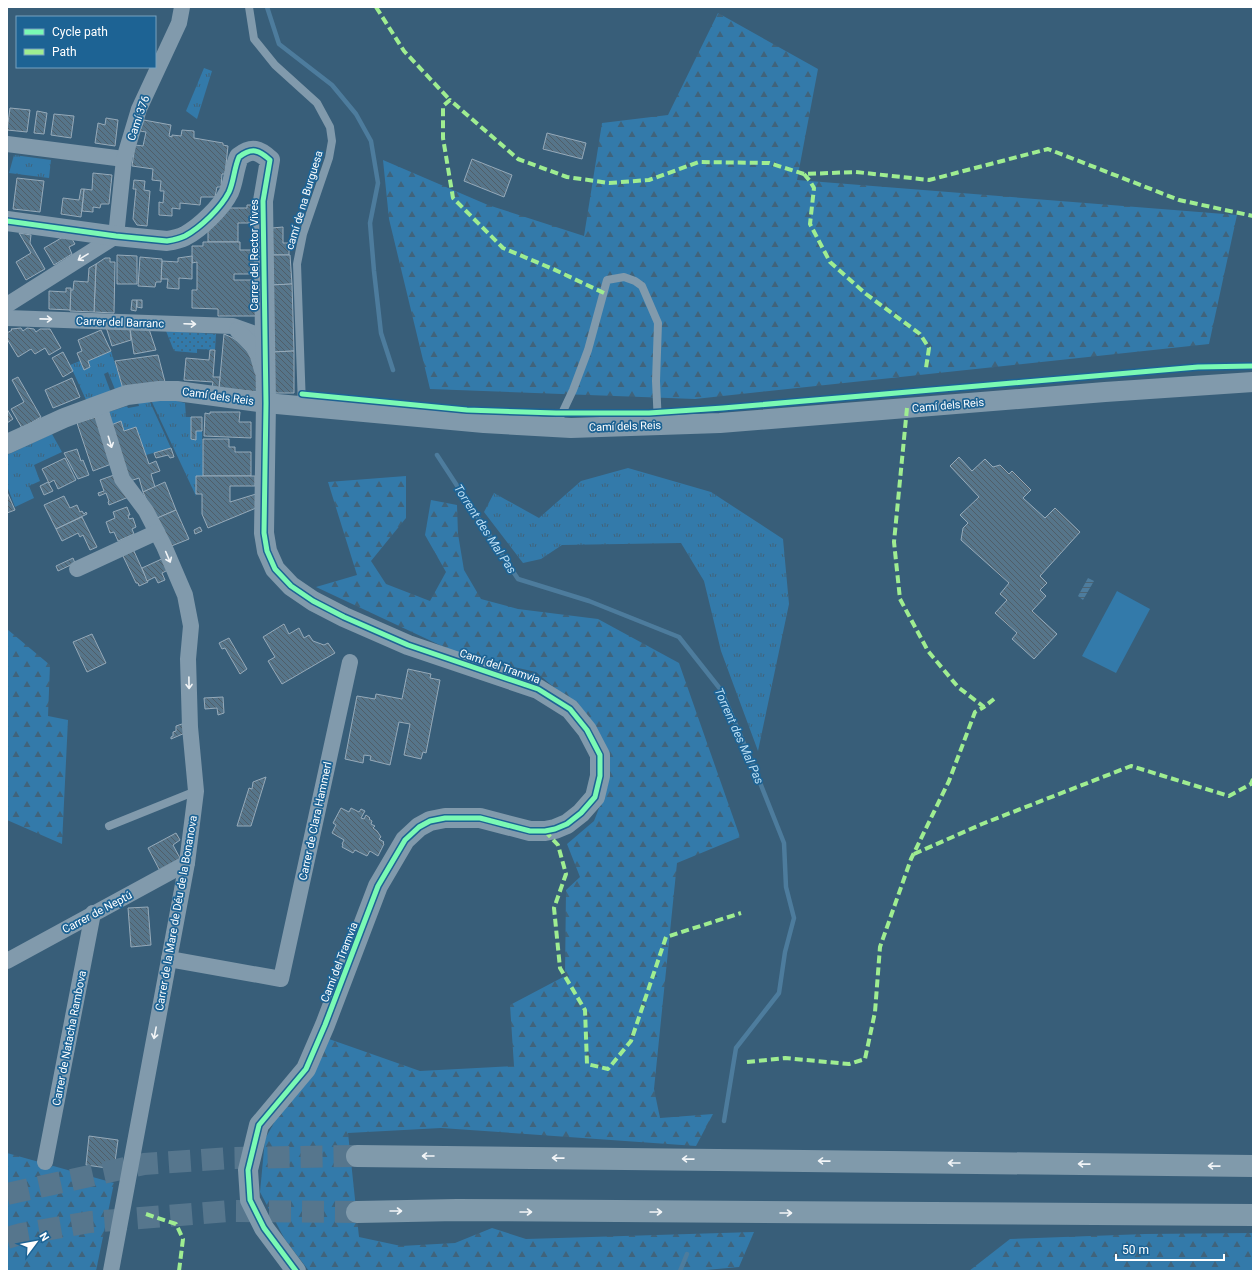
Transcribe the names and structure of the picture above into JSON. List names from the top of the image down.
{
  "streets": {
    "street": [
      "Camí 376",
      "Carrer del Rector Vives",
      "Carrer del Barranc",
      "Camí dels Reis",
      "Camí del Tramvia",
      "Carrer de Clara Hammerl",
      "Carrer de Neptú",
      "Carrer de la Mare de Déu de la Bonanova",
      "Carrer de Natacha Rambova"
    ],
    "lane": ["camí de na Burguesa"]
  },
  "crossings": [
    ["Camí 376", "Carrer del Rector Vives"],
    ["camí de na Burguesa", "Camí dels Reis"],
    ["Carrer del Rector Vives", "Carrer del Barranc"],
    ["Carrer del Rector Vives", "Camí dels Reis"],
    ["Carrer del Rector Vives", "Camí del Tramvia"],
    ["Camí dels Reis", "Camí del Tramvia"],
    ["Camí dels Reis", "Carrer de la Mare de Déu de la Bonanova"],
    ["Carrer de Clara Hammerl", "Carrer de la Mare de Déu de la Bonanova"],
    ["Carrer de Neptú", "Carrer de la Mare de Déu de la Bonanova"],
    ["Carrer de Neptú", "Carrer de Natacha Rambova"]
  ],
  "one_way": ["Carrer del Barranc", "Carrer de la Mare de Déu de la Bonanova"],
  "water": ["Torrent des Mal Pas"],
  "legend": ["Cycle path", "Path"],
  "scale_bar": "50 m",
  "north": "top right"
}
